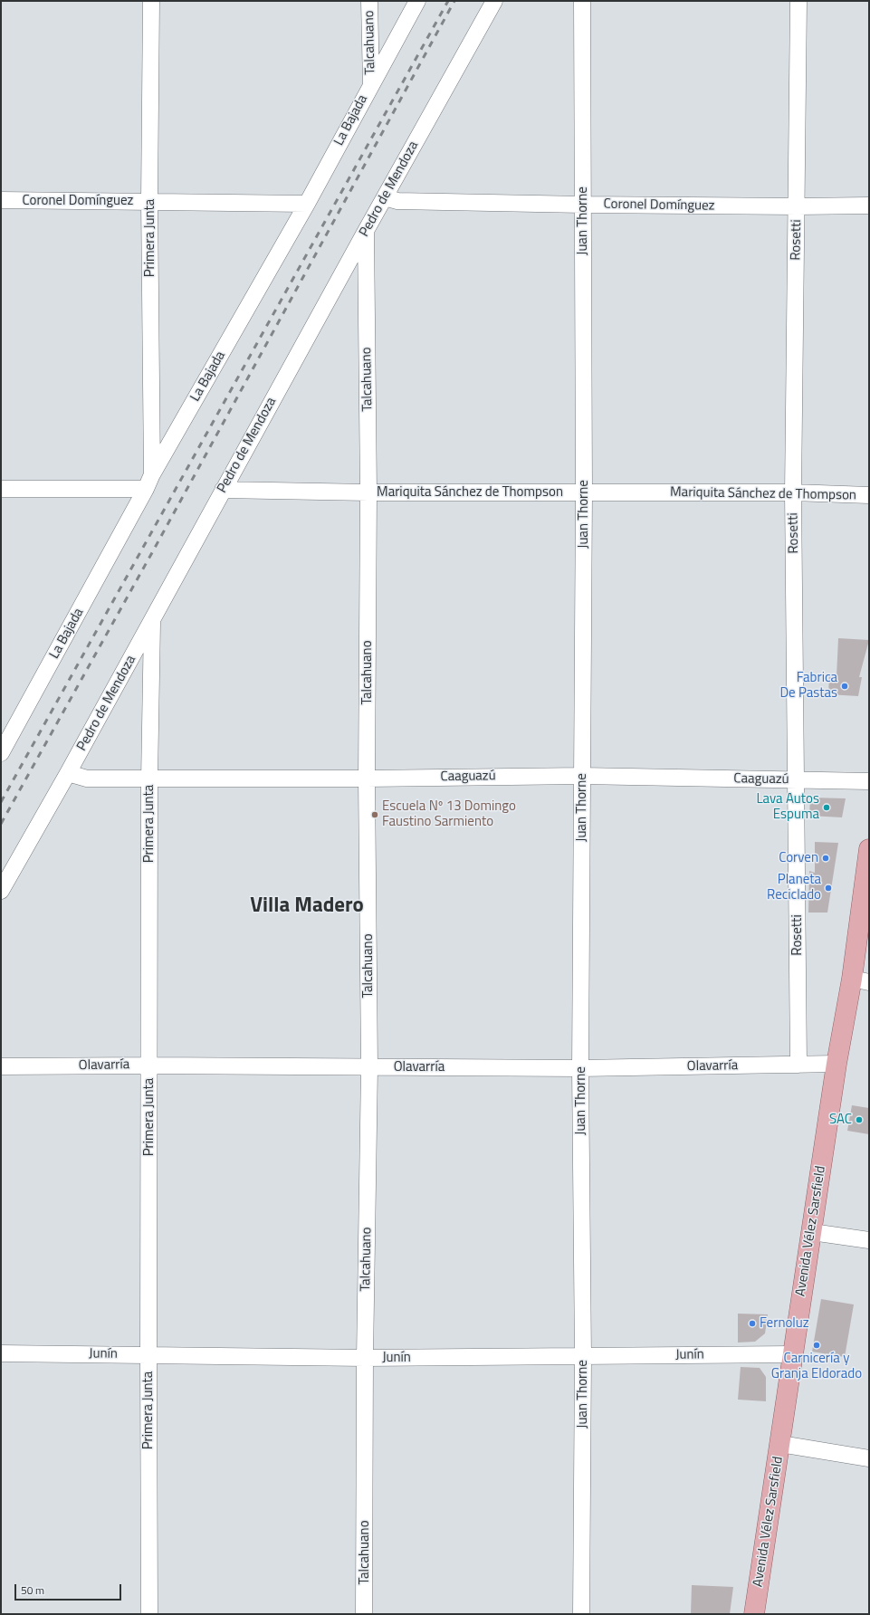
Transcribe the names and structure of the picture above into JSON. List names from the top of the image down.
{
  "streets": {
    "main road": ["Avenida Vélez Sarsfield"],
    "street": [
      "Talcahuano",
      "La Bajada",
      "Pedro de Mendoza",
      "Coronel Domínguez",
      "Juan Thorne",
      "Primera Junta",
      "Rosetti",
      "Mariquita Sánchez de Thompson",
      "Caaguazú",
      "Olavarría",
      "Junín"
    ]
  },
  "crossings": [
    ["Talcahuano", "La Bajada"],
    ["Talcahuano", "Pedro de Mendoza"],
    ["Talcahuano", "Mariquita Sánchez de Thompson"],
    ["Talcahuano", "Caaguazú"],
    ["Talcahuano", "Olavarría"],
    ["Talcahuano", "Junín"],
    ["La Bajada", "Coronel Domínguez"],
    ["La Bajada", "Primera Junta"],
    ["Pedro de Mendoza", "Coronel Domínguez"],
    ["Pedro de Mendoza", "Primera Junta"],
    ["Pedro de Mendoza", "Mariquita Sánchez de Thompson"],
    ["Pedro de Mendoza", "Caaguazú"],
    ["Coronel Domínguez", "Juan Thorne"],
    ["Coronel Domínguez", "Primera Junta"],
    ["Coronel Domínguez", "Rosetti"],
    ["Juan Thorne", "Mariquita Sánchez de Thompson"],
    ["Juan Thorne", "Caaguazú"],
    ["Juan Thorne", "Olavarría"],
    ["Juan Thorne", "Junín"],
    ["Primera Junta", "Caaguazú"],
    ["Primera Junta", "Olavarría"],
    ["Primera Junta", "Junín"],
    ["Rosetti", "Mariquita Sánchez de Thompson"],
    ["Rosetti", "Caaguazú"],
    ["Rosetti", "Olavarría"],
    ["Olavarría", "Avenida Vélez Sarsfield"],
    ["Avenida Vélez Sarsfield", "Junín"]
  ],
  "districts": ["Villa Madero"],
  "places": [
    "Fabrica De Pastas",
    "Lava Autos Espuma",
    "Escuela Nº 13 Domingo Faustino Sarmiento",
    "Corven",
    "Planeta Reciclado",
    "SAC",
    "Fernoluz",
    "Carnicería y Granja Eldorado"
  ],
  "scale_bar": "50 m"
}
